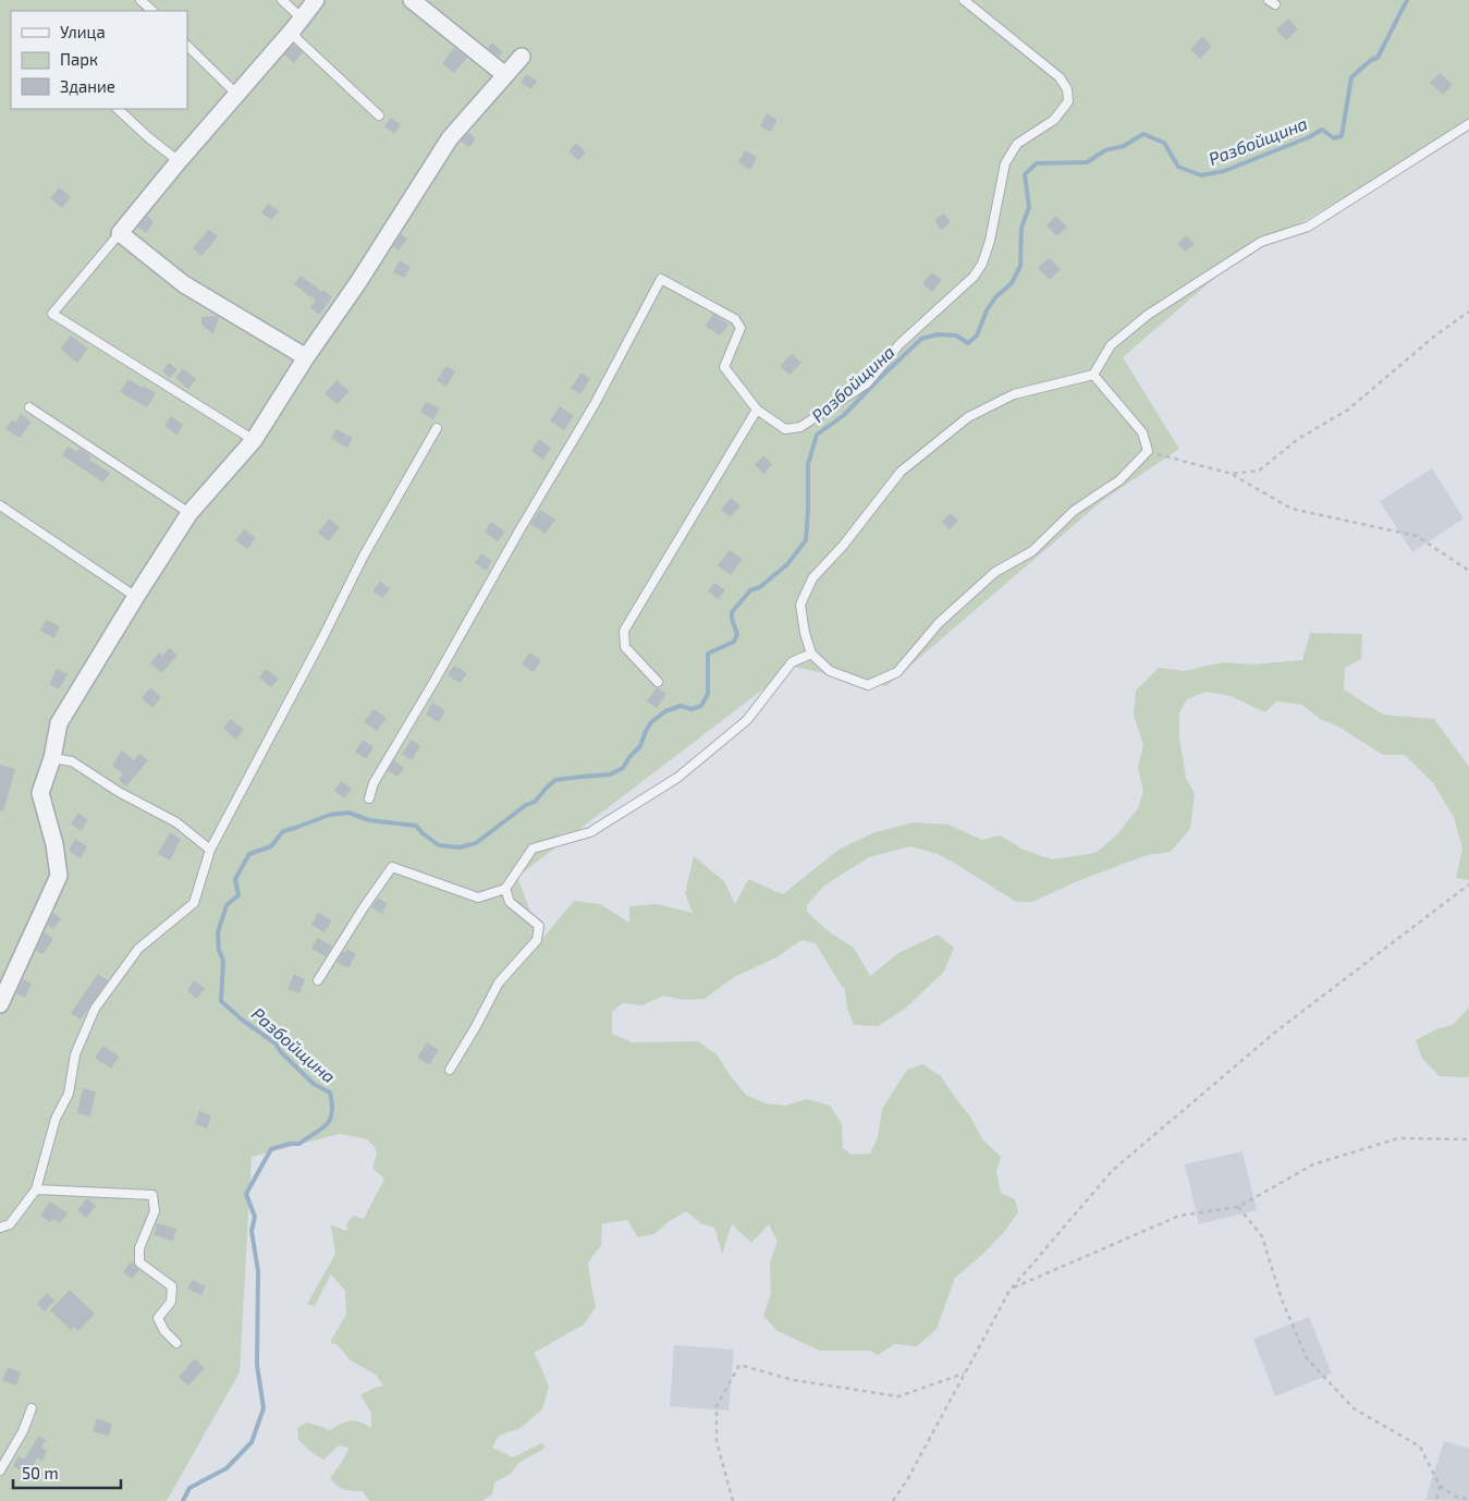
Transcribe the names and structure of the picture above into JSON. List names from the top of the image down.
{
  "water": ["Разбойщина"],
  "legend": ["Улица", "Парк", "Здание"],
  "scale_bar": "50 m"
}
